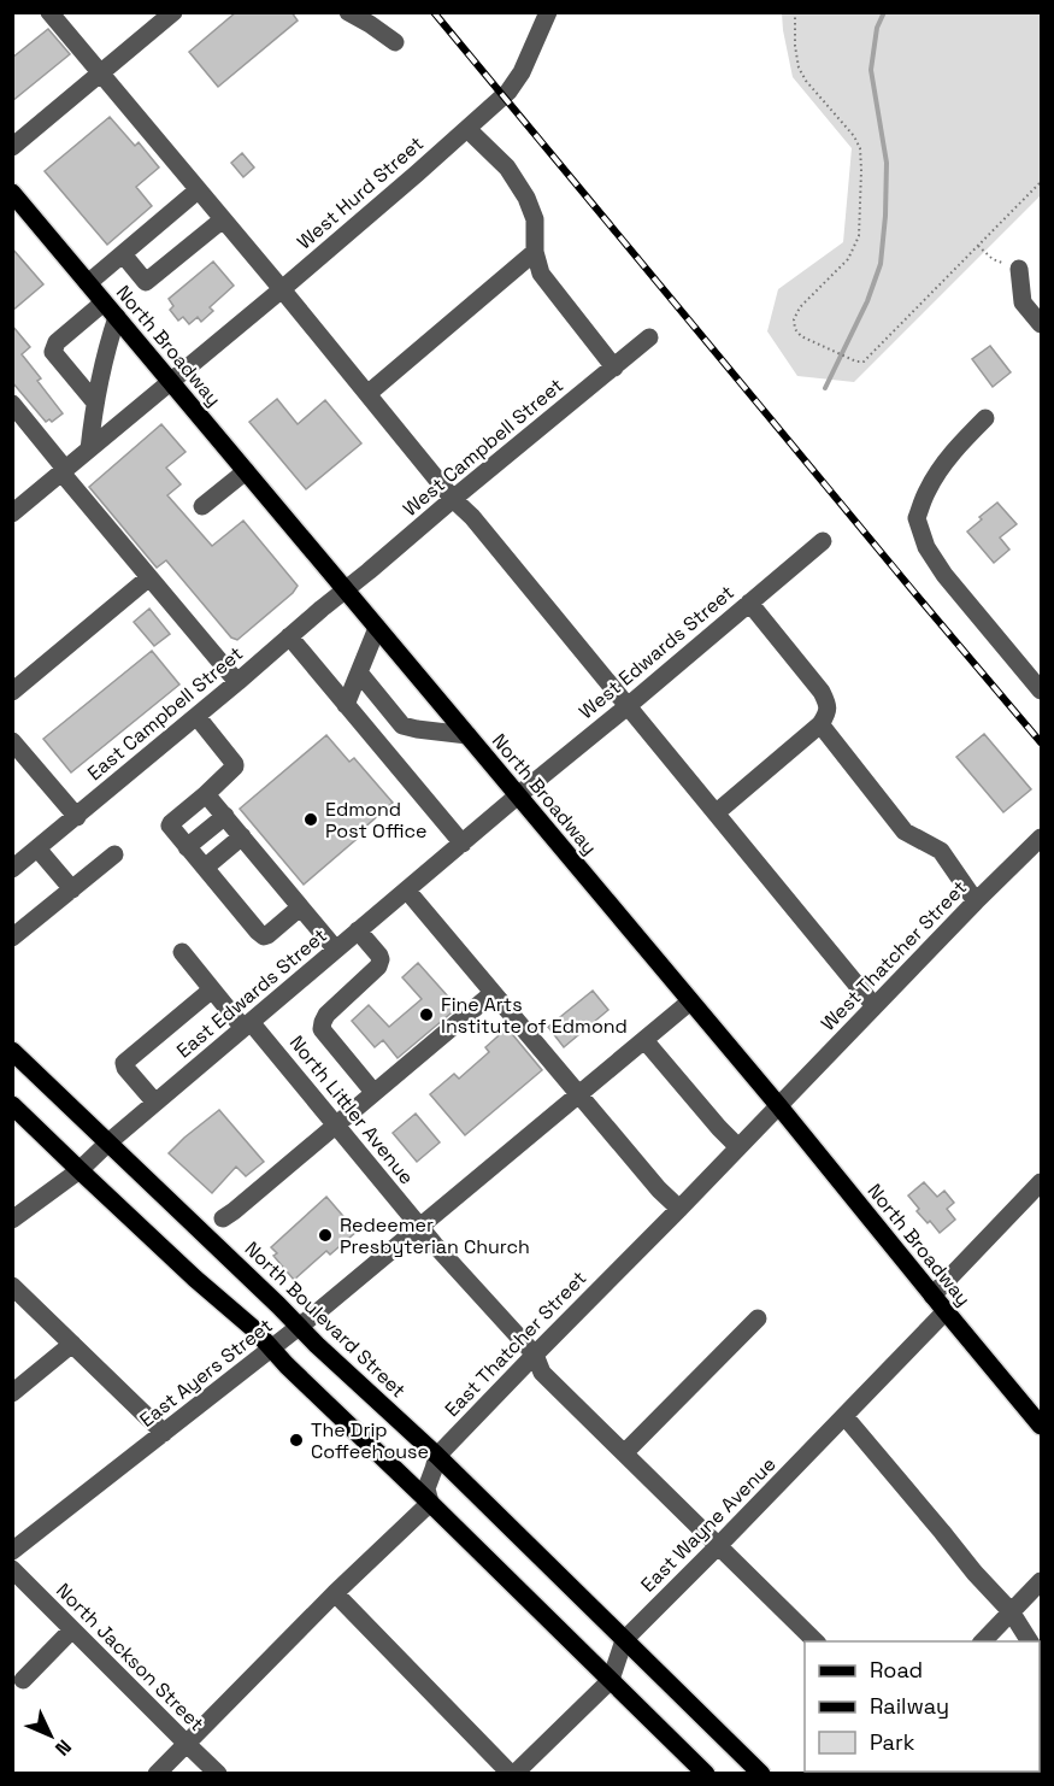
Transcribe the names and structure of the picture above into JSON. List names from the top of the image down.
{
  "streets": {
    "main road": ["North Broadway", "North Boulevard Street"],
    "street": [
      "West Hurd Street",
      "West Campbell Street",
      "West Edwards Street",
      "East Campbell Street",
      "West Thatcher Street",
      "East Edwards Street",
      "North Littler Avenue",
      "East Thatcher Street",
      "East Ayers Street",
      "East Wayne Avenue",
      "North Jackson Street"
    ]
  },
  "crossings": [
    ["West Hurd Street", "North Broadway"],
    ["North Broadway", "West Campbell Street"],
    ["North Broadway", "West Edwards Street"],
    ["North Broadway", "East Campbell Street"],
    ["North Broadway", "West Thatcher Street"],
    ["North Broadway", "East Edwards Street"],
    ["North Broadway", "East Thatcher Street"],
    ["North Broadway", "East Ayers Street"],
    ["North Broadway", "East Wayne Avenue"],
    ["West Campbell Street", "East Campbell Street"],
    ["West Edwards Street", "East Edwards Street"],
    ["West Thatcher Street", "East Thatcher Street"],
    ["East Edwards Street", "North Littler Avenue"],
    ["East Edwards Street", "North Boulevard Street"],
    ["North Littler Avenue", "East Thatcher Street"],
    ["North Littler Avenue", "East Ayers Street"],
    ["North Littler Avenue", "East Wayne Avenue"],
    ["North Boulevard Street", "East Thatcher Street"],
    ["North Boulevard Street", "East Ayers Street"],
    ["North Boulevard Street", "East Wayne Avenue"]
  ],
  "places": [
    "Edmond Post Office",
    "Fine Arts Institute of Edmond",
    "Redeemer Presbyterian Church",
    "The Drip Coffeehouse"
  ],
  "legend": ["Road", "Railway", "Park"],
  "north": "bottom right"
}
